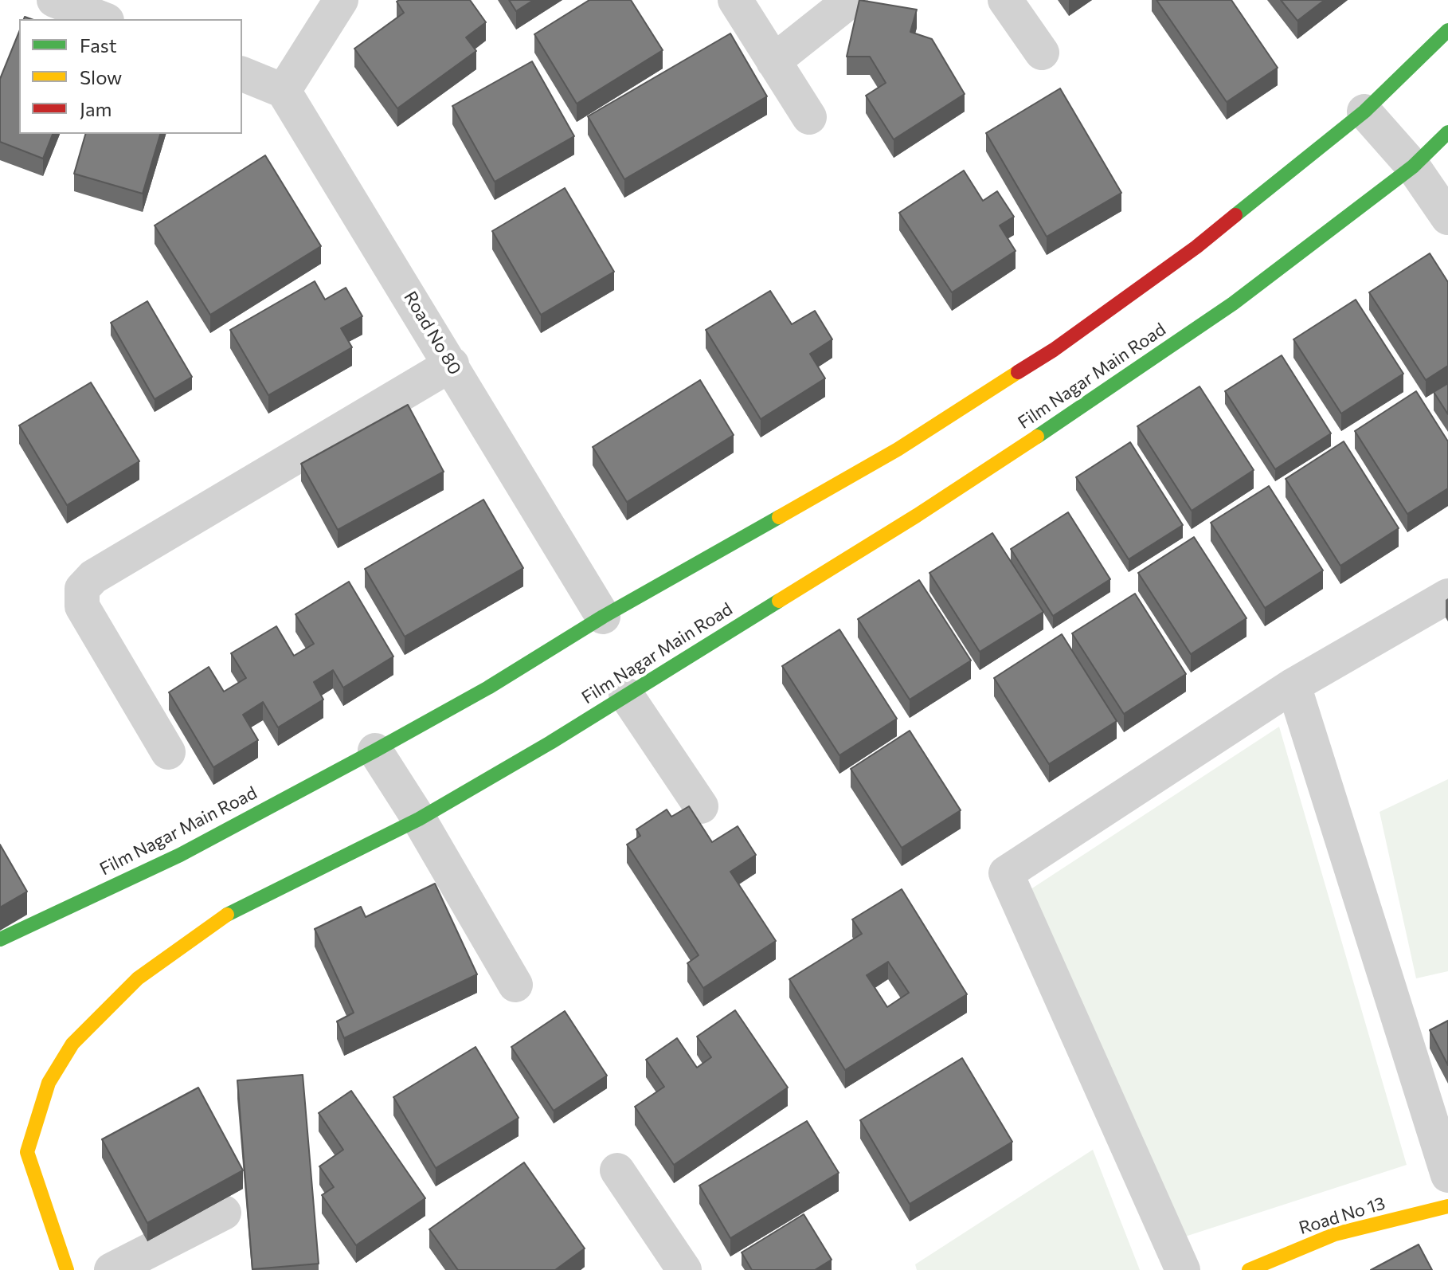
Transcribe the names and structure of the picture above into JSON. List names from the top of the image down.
{
  "streets": {
    "main road": ["Film Nagar Main Road", "Road No 13"],
    "street": ["Road No 80"]
  },
  "crossings": [
    ["Road No 80", "Film Nagar Main Road"]
  ],
  "legend": ["Fast", "Slow", "Jam"]
}
